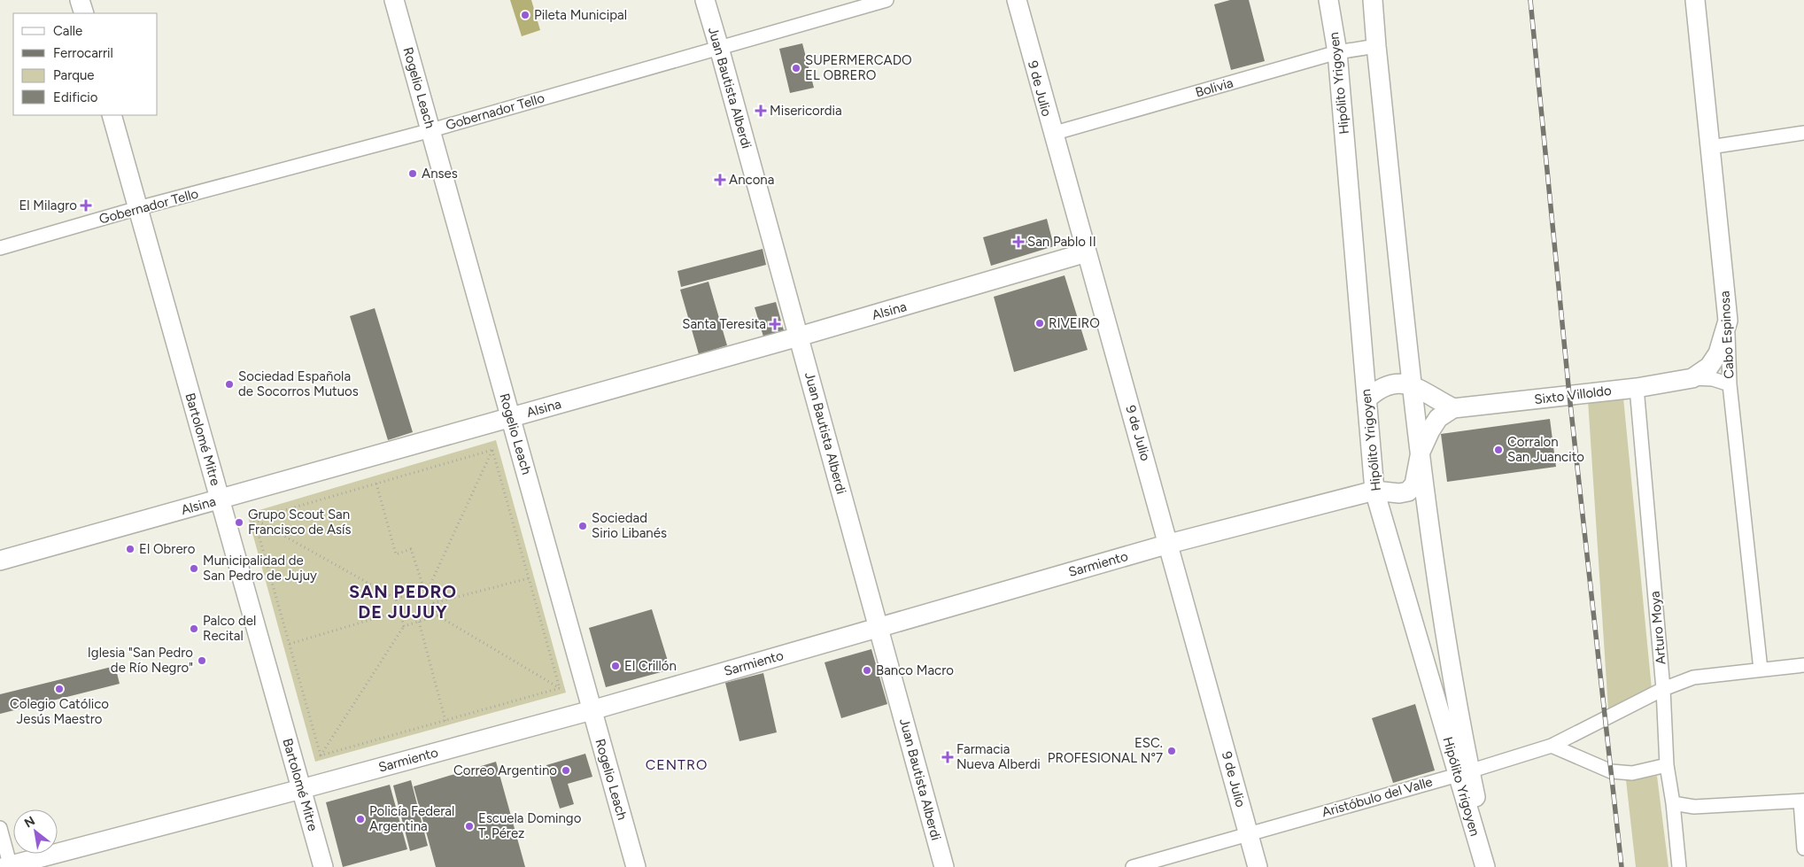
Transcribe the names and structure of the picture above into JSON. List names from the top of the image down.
{
  "streets": {
    "street": [
      "Hipólito Yrigoyen",
      "Rogelio Leach",
      "Juan Bautista Alberdi",
      "Bolivia",
      "9 de Julio",
      "Gobernador Tello",
      "Alsina",
      "Cabo Espinosa",
      "Sixto Villoldo",
      "Bartolomé Mitre",
      "Sarmiento",
      "Arturo Moya",
      "Aristóbulo del Valle"
    ]
  },
  "crossings": [
    ["Hipólito Yrigoyen", "Bolivia"],
    ["Hipólito Yrigoyen", "Sarmiento"],
    ["Hipólito Yrigoyen", "Aristóbulo del Valle"],
    ["Rogelio Leach", "Gobernador Tello"],
    ["Rogelio Leach", "Alsina"],
    ["Rogelio Leach", "Sarmiento"],
    ["Juan Bautista Alberdi", "Gobernador Tello"],
    ["Juan Bautista Alberdi", "Alsina"],
    ["Juan Bautista Alberdi", "Sarmiento"],
    ["Bolivia", "9 de Julio"],
    ["9 de Julio", "Alsina"],
    ["9 de Julio", "Sarmiento"],
    ["9 de Julio", "Aristóbulo del Valle"],
    ["Gobernador Tello", "Bartolomé Mitre"],
    ["Alsina", "Bartolomé Mitre"],
    ["Cabo Espinosa", "Aristóbulo del Valle"],
    ["Sixto Villoldo", "Sarmiento"],
    ["Sixto Villoldo", "Arturo Moya"],
    ["Bartolomé Mitre", "Sarmiento"],
    ["Arturo Moya", "Aristóbulo del Valle"]
  ],
  "districts": ["SAN PEDRO DE JUJUY", "CENTRO"],
  "places": {
    "other": [
      "Pileta Municipal",
      "SUPERMERCADO EL OBRERO",
      "Anses",
      "RIVEIRO",
      "Sociedad Española de Socorros Mutuos",
      "Corralon San Juancito",
      "Grupo Scout San Francisco de Asís",
      "Sociedad Sirio Libanés",
      "El Obrero",
      "Municipalidad de San Pedro de Jujuy",
      "Palco del Recital",
      "Iglesia \"San Pedro de Río Negro\"",
      "El Crillón",
      "Banco Macro",
      "Colegio Católico Jesús Maestro",
      "ESC. PROFESIONAL N°7",
      "Correo Argentino",
      "Policía Federal Argentina",
      "Escuela Domingo T. Pérez"
    ],
    "health": [
      "Misericordia",
      "Ancona",
      "El Milagro",
      "San Pablo II",
      "Santa Teresita",
      "Farmacia Nueva Alberdi"
    ]
  },
  "legend": [
    "Calle",
    "Ferrocarril",
    "Parque",
    "Edificio"
  ],
  "north": "top left"
}
